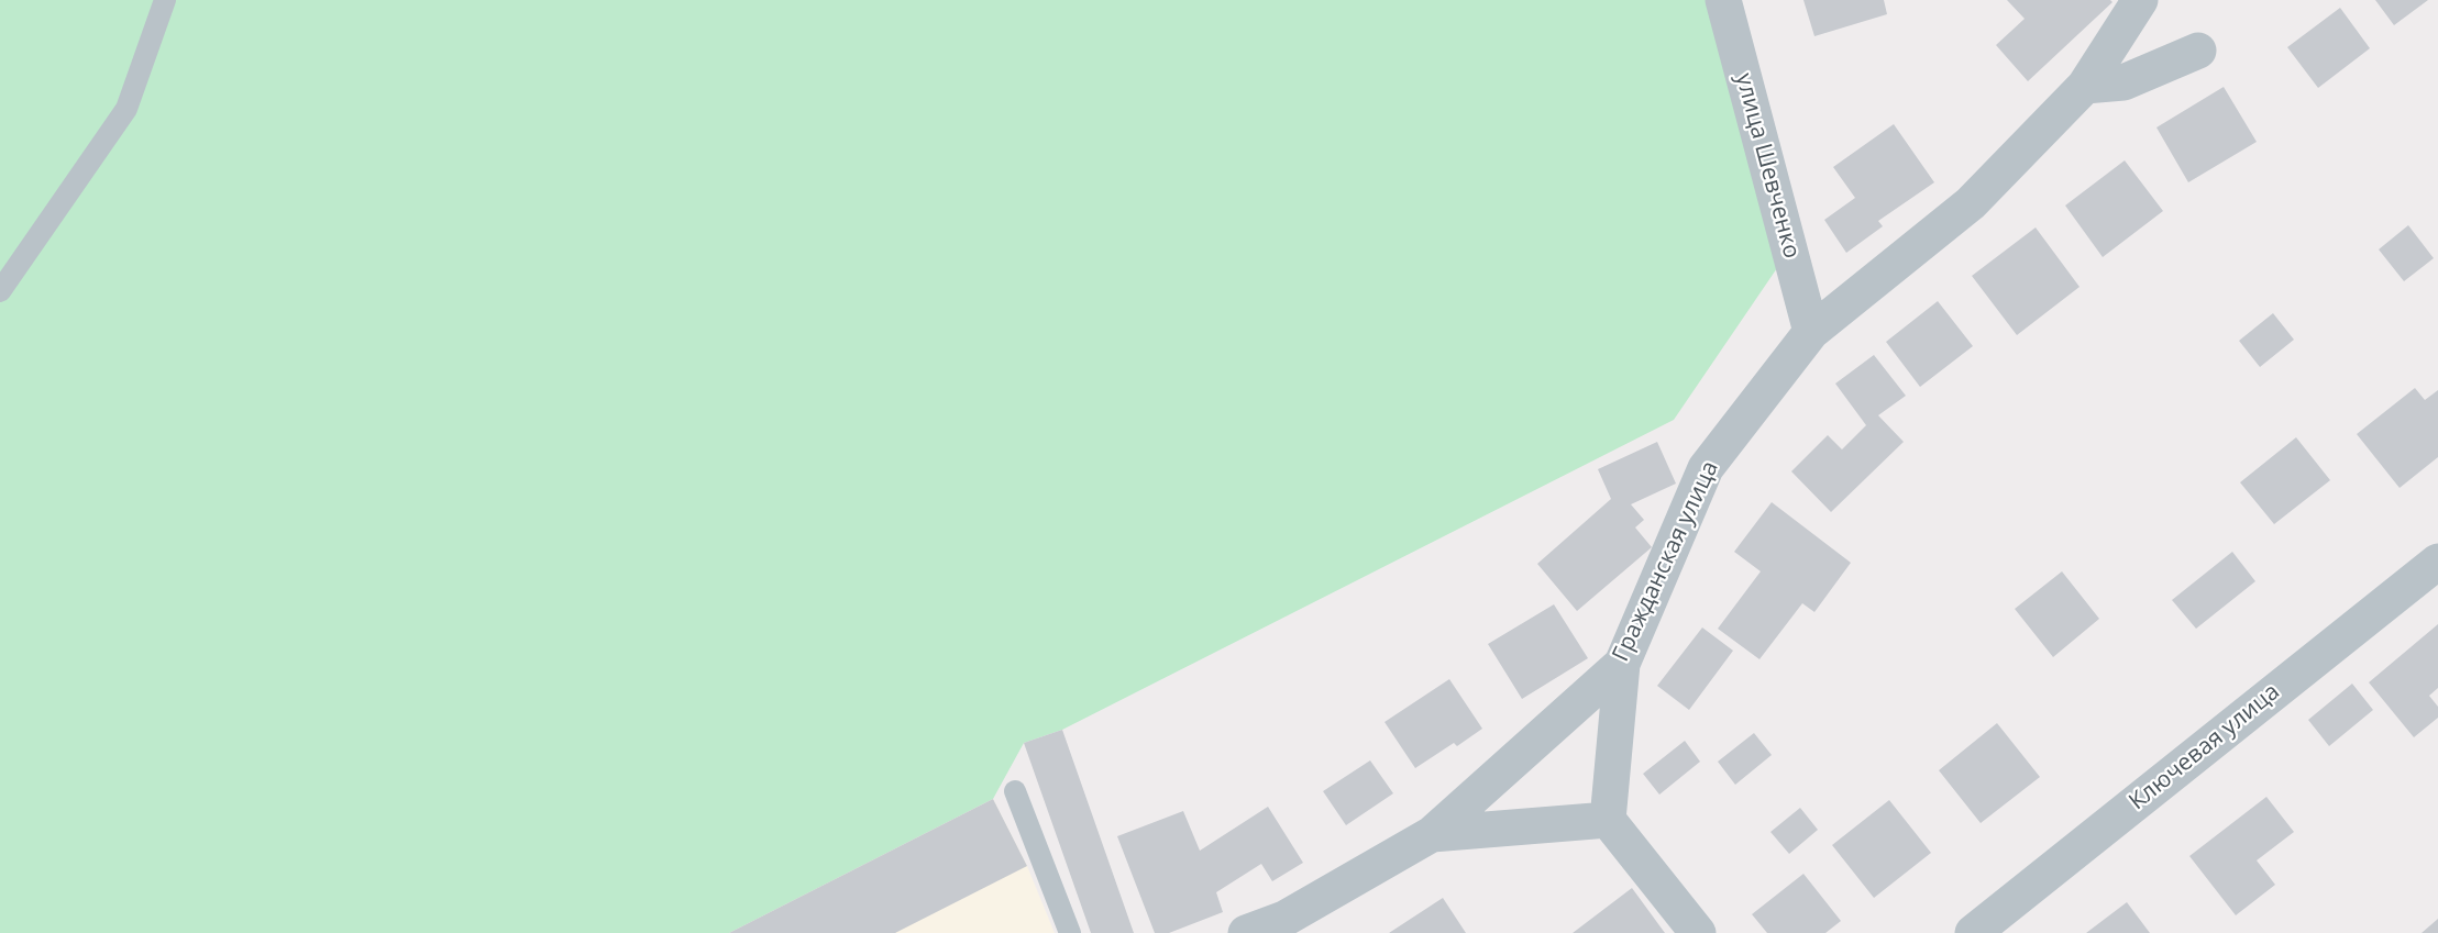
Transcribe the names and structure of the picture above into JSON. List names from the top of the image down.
{
  "streets": {
    "street": ["улица Шевченко", "Гражданская улица", "Ключевая улица"]
  },
  "crossings": [
    ["улица Шевченко", "Гражданская улица"]
  ]
}
